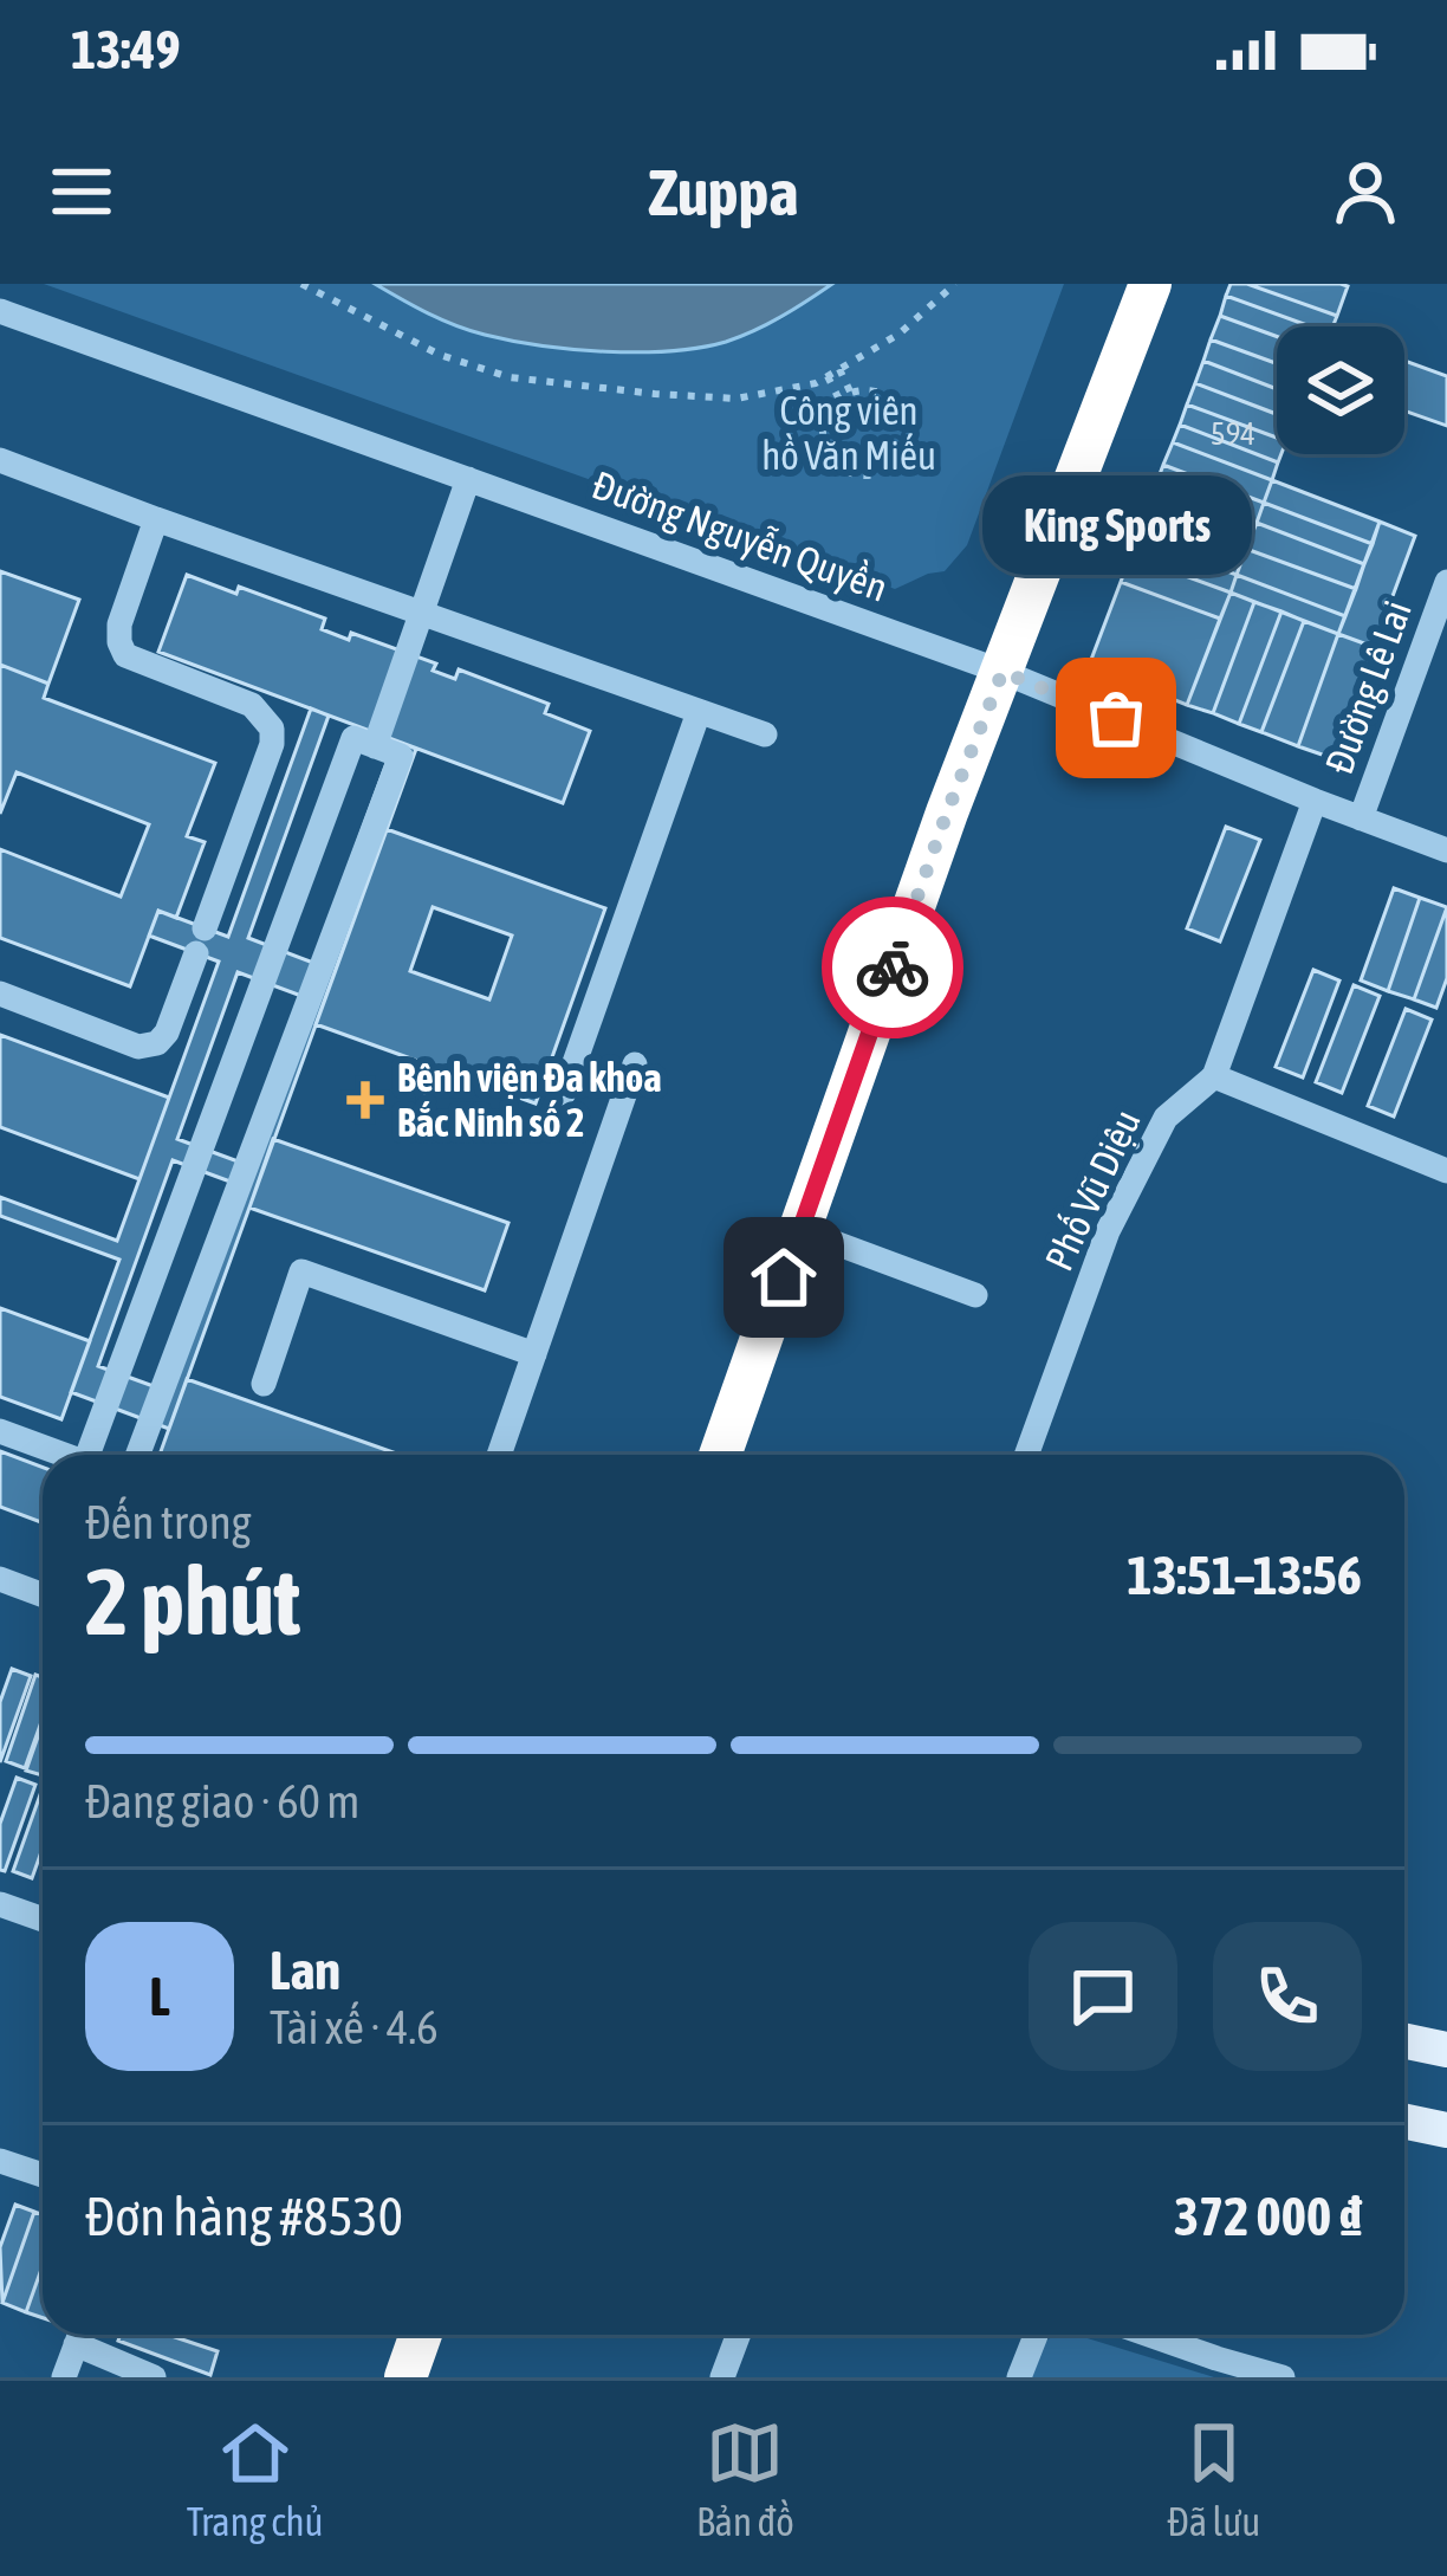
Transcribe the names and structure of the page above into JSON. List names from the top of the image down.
{
  "streets": {
    "street": ["Đường Nguyễn Quyền", "Đường Lê Lai", "Phố Vũ Diệu"]
  },
  "crossings": [
    ["Đường Nguyễn Quyền", "Đường Lê Lai"],
    ["Đường Nguyễn Quyền", "Phố Vũ Diệu"]
  ],
  "parks": ["Công viên hồ Văn Miếu"],
  "places": {
    "other": ["King Sports"],
    "health": ["Bệnh viện Đa khoa Bắc Ninh số 2"]
  },
  "house_numbers": ["594"],
  "page": {
    "status": "13:49",
    "header": "Zuppa",
    "bubble": "King Sports",
    "heading": ["2 phút", "Đến trong", "13:51–13:56"],
    "panel": [
      "Lan",
      "Tài xế · 4.6",
      "Đơn hàng #8530",
      "372 000 ₫"
    ],
    "bar": "Đang giao · 60 m",
    "round": "L",
    "tabs": ["Trang chủ", "Bản đồ", "Đã lưu"]
  }
}
